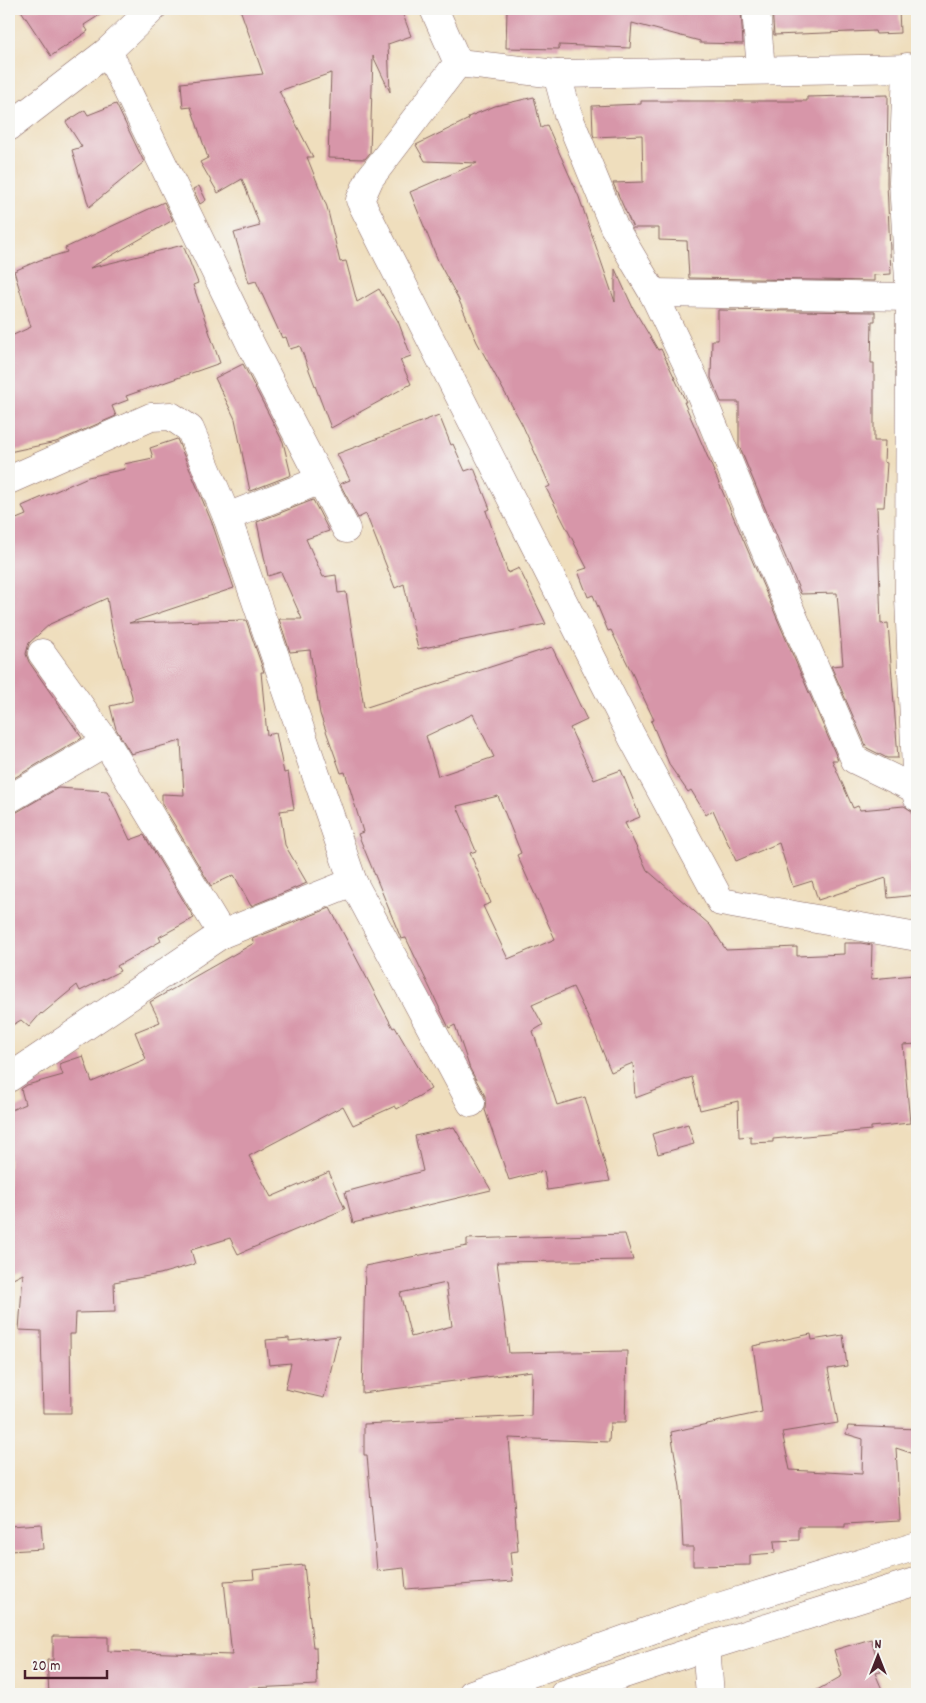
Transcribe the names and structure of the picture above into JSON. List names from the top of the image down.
{
  "scale_bar": "20 m",
  "north": "top"
}
